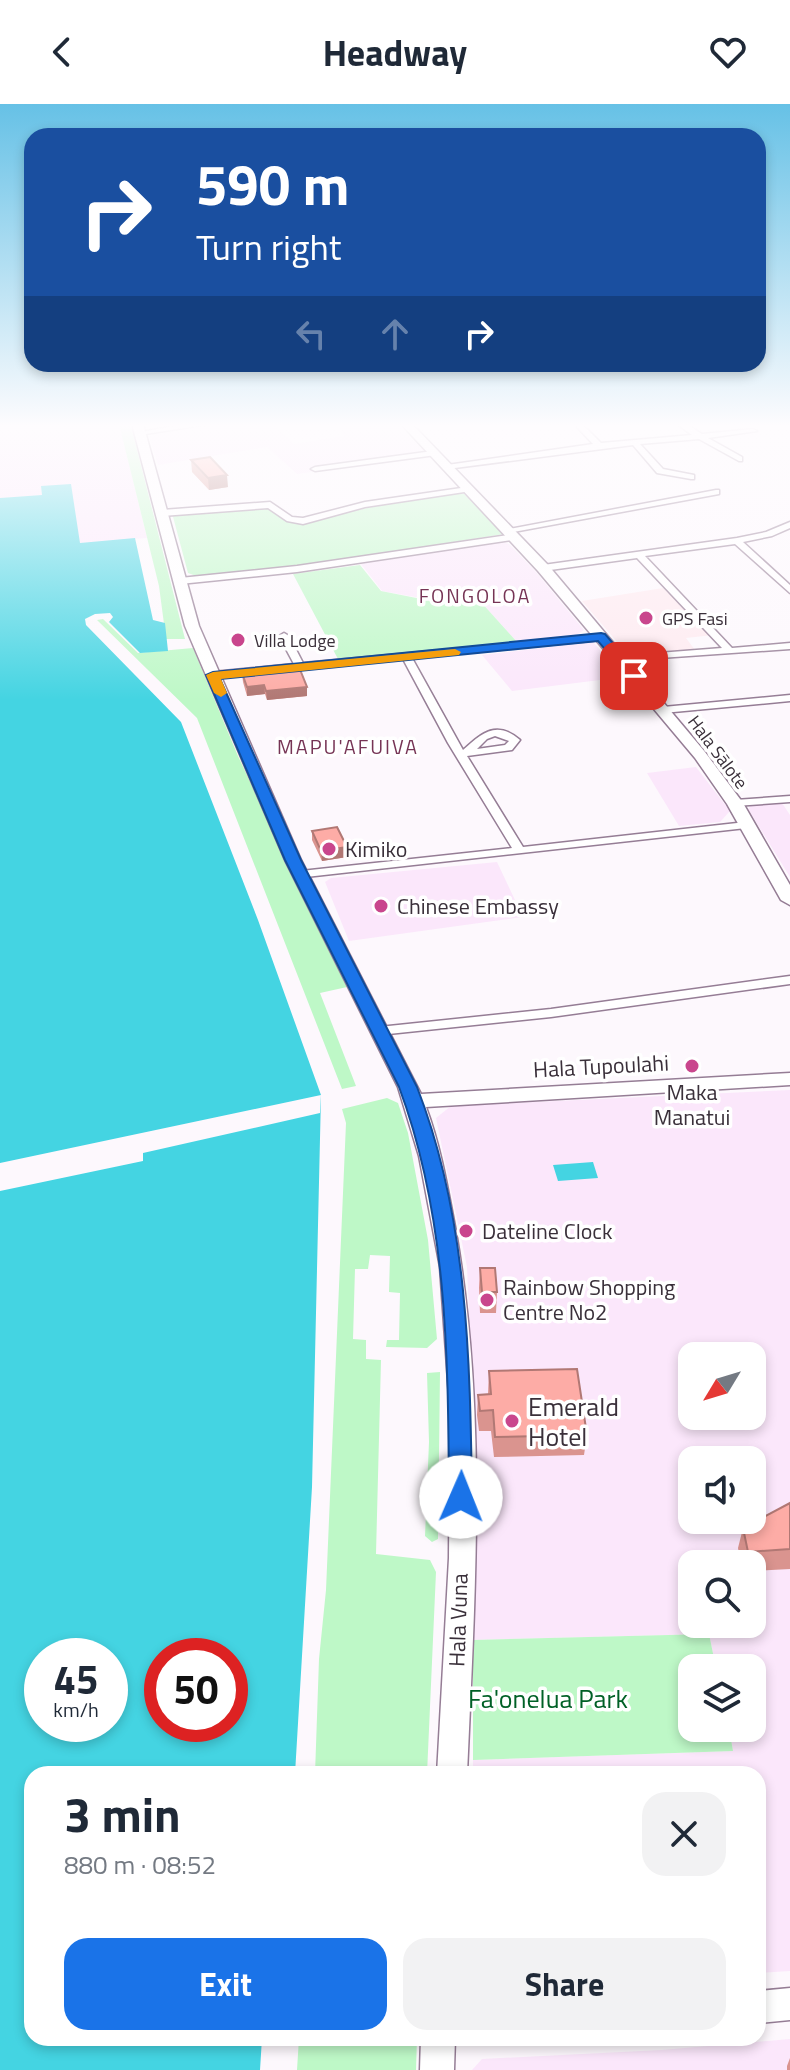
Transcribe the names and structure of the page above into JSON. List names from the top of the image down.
{
  "streets": {
    "main road": ["Hala Sālote", "Hala Tupoulahi", "Hala Vuna"]
  },
  "crossings": [
    ["Hala Tupoulahi", "Hala Vuna"]
  ],
  "districts": ["FONGOLOA", "MAPU'AFUIVA"],
  "parks": ["Fa'onelua Park"],
  "places": [
    "GPS Fasi",
    "Villa Lodge",
    "Kimiko",
    "Chinese Embassy",
    "Maka Manatui",
    "Dateline Clock",
    "Rainbow Shopping Centre No2",
    "Emerald Hotel"
  ],
  "north": "bottom left",
  "page": {
    "header": "Headway",
    "turn": ["590 m", "Turn right"],
    "speed": "45 km/h",
    "limit": "50",
    "heading": ["3 min", "880 m · 08:52"],
    "buttons": ["Exit", "Share"]
  }
}
